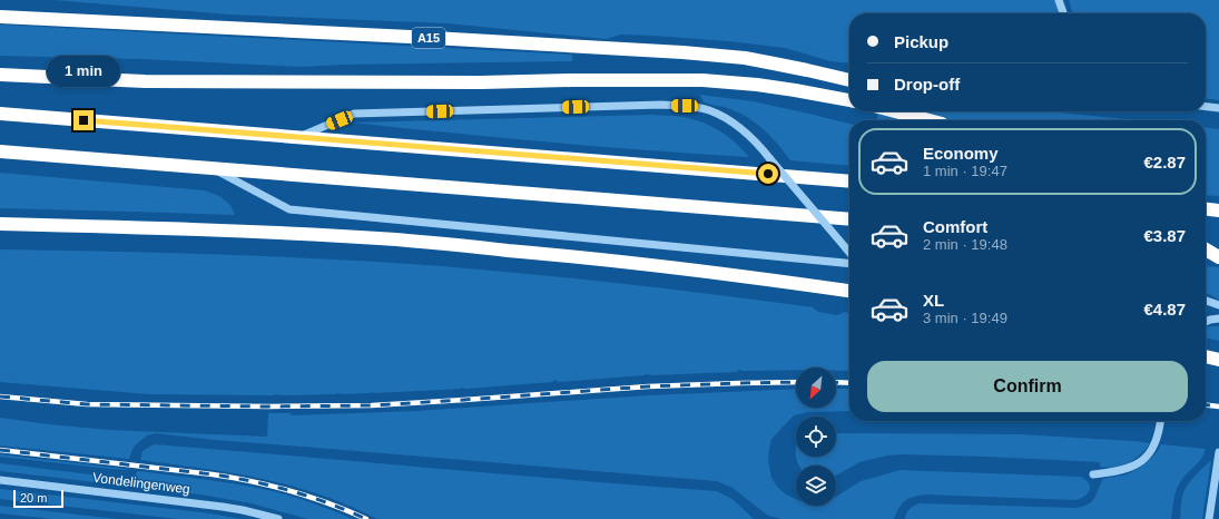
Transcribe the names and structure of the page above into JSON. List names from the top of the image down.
{
  "streets": {
    "highway": ["A15"],
    "street": ["Vondelingenweg"]
  },
  "scale_bar": "20 m",
  "north": "bottom left",
  "page": {
    "banner": ["Pickup", "Drop-off"],
    "bubble": "1 min",
    "list": [
      {
        "name": "Economy",
        "note": "1 min · 19:47",
        "value": "€2.87"
      },
      {
        "name": "Comfort",
        "note": "2 min · 19:48",
        "value": "€3.87"
      },
      {
        "name": "XL",
        "note": "3 min · 19:49",
        "value": "€4.87"
      }
    ],
    "buttons": "Confirm",
    "scale": "20 m"
  }
}
